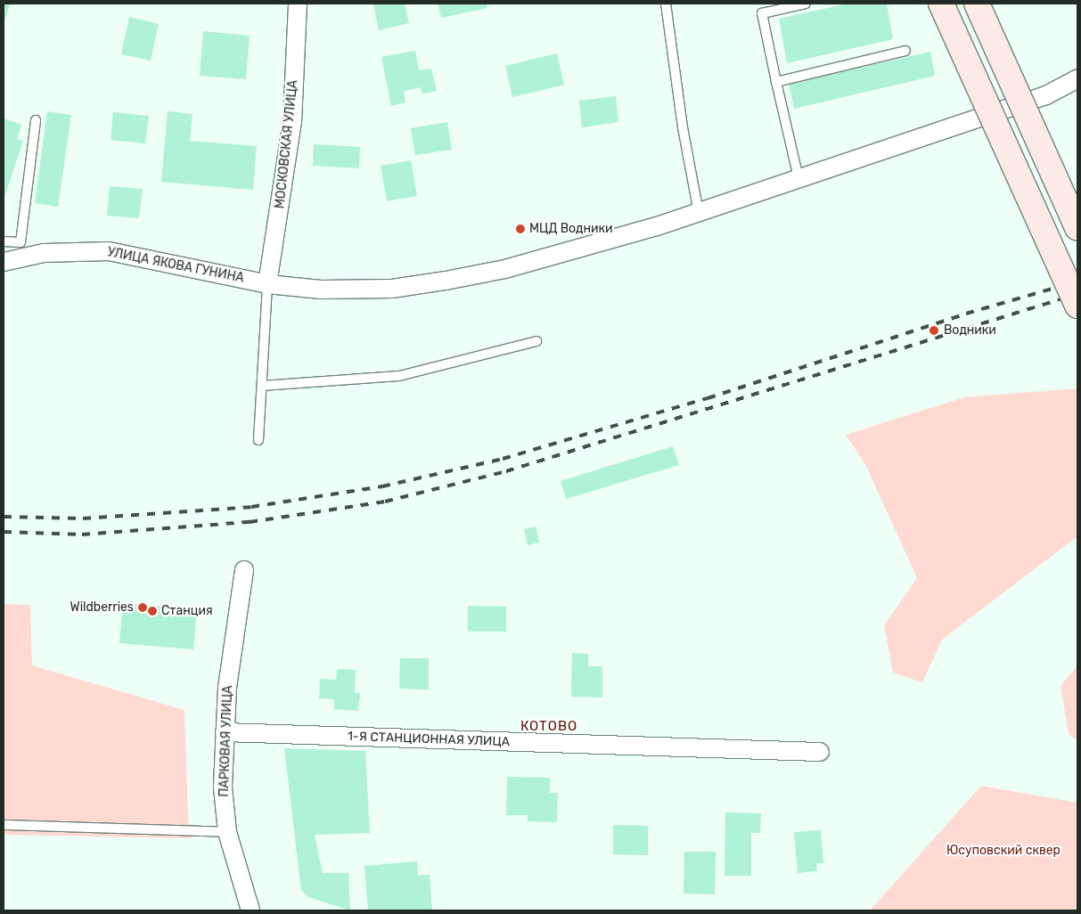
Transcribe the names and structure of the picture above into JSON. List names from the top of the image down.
{
  "streets": {
    "street": [
      "МОСКОВСКАЯ УЛИЦА",
      "УЛИЦА ЯКОВА ГУНИНА",
      "1-Я СТАНЦИОННАЯ УЛИЦА",
      "ПАРКОВАЯ УЛИЦА"
    ]
  },
  "crossings": [
    ["МОСКОВСКАЯ УЛИЦА", "УЛИЦА ЯКОВА ГУНИНА"],
    ["1-Я СТАНЦИОННАЯ УЛИЦА", "ПАРКОВАЯ УЛИЦА"]
  ],
  "districts": ["КОТОВО"],
  "parks": ["Юсуповский сквер"],
  "places": [
    "МЦД Водники",
    "Водники",
    "Wildberries",
    "Станция"
  ]
}
